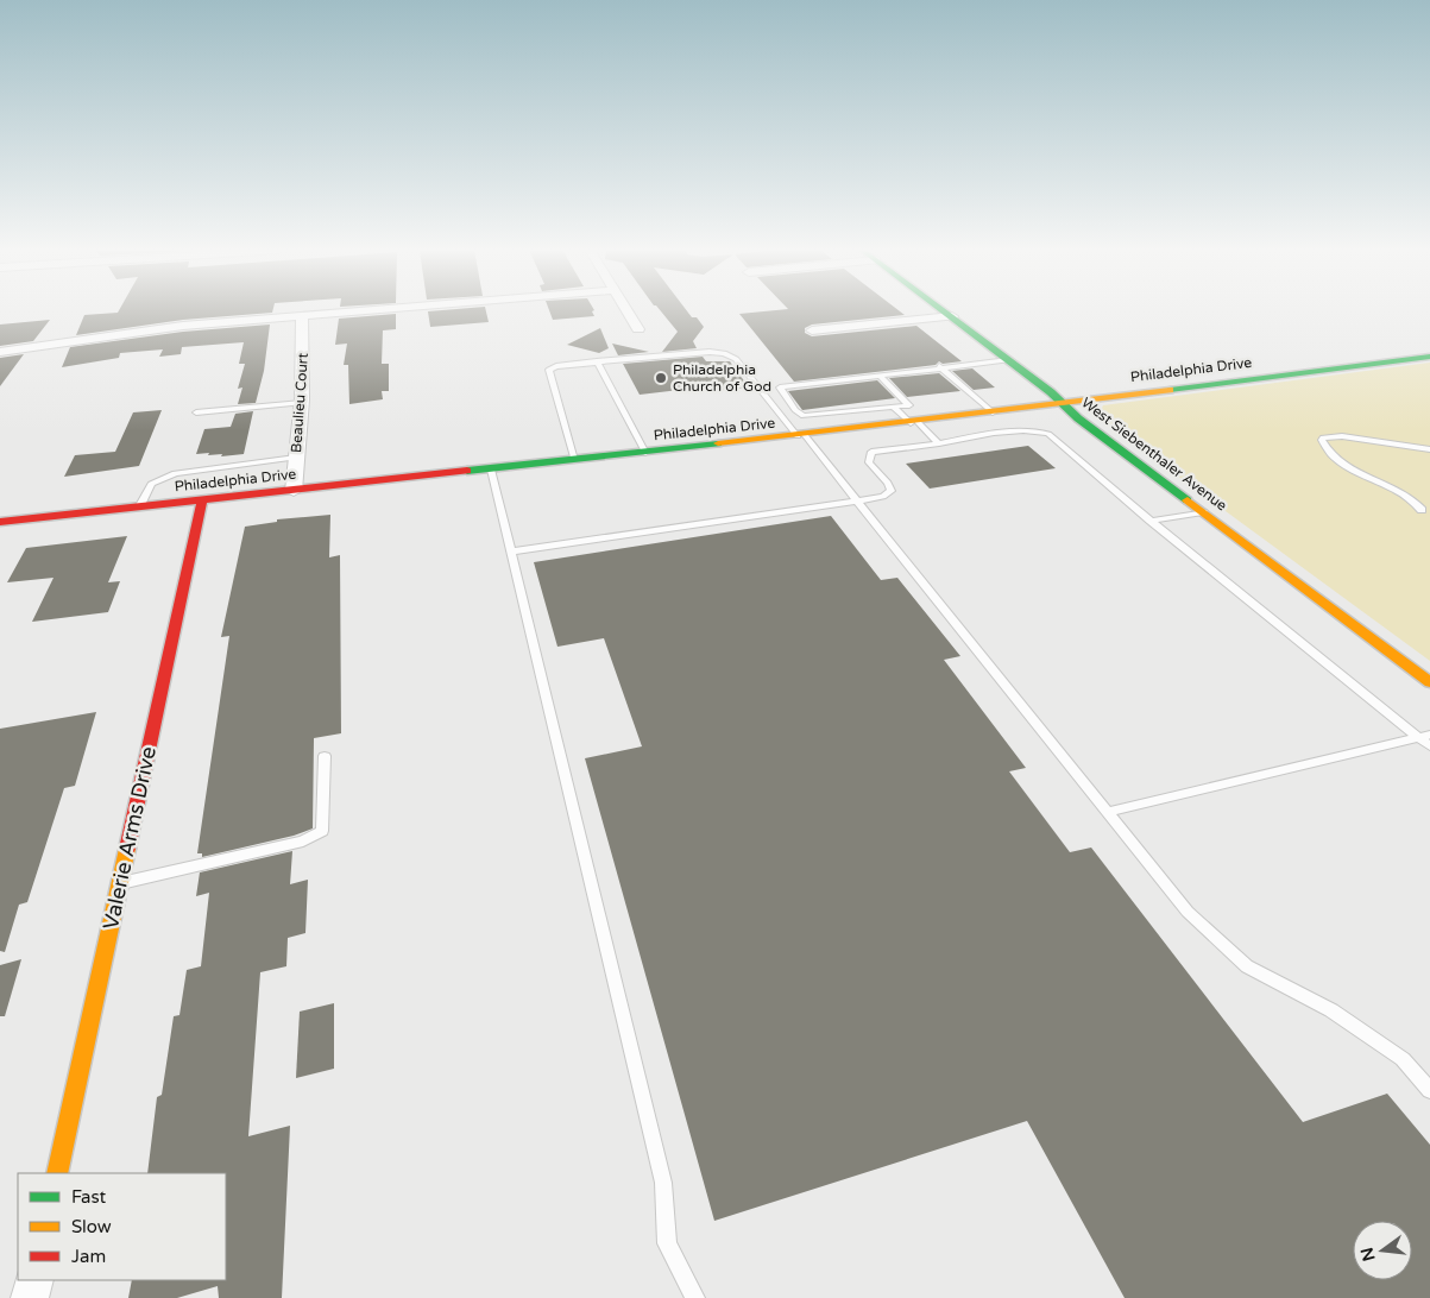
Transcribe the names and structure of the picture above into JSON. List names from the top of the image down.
{
  "streets": {
    "main road": ["Philadelphia Drive", "West Siebenthaler Avenue", "Valerie Arms Drive"],
    "street": ["Beaulieu Court"]
  },
  "crossings": [
    ["Philadelphia Drive", "Beaulieu Court"],
    ["Philadelphia Drive", "West Siebenthaler Avenue"],
    ["Philadelphia Drive", "Valerie Arms Drive"]
  ],
  "places": ["Philadelphia Church of God"],
  "legend": ["Fast", "Slow", "Jam"],
  "north": "left"
}
